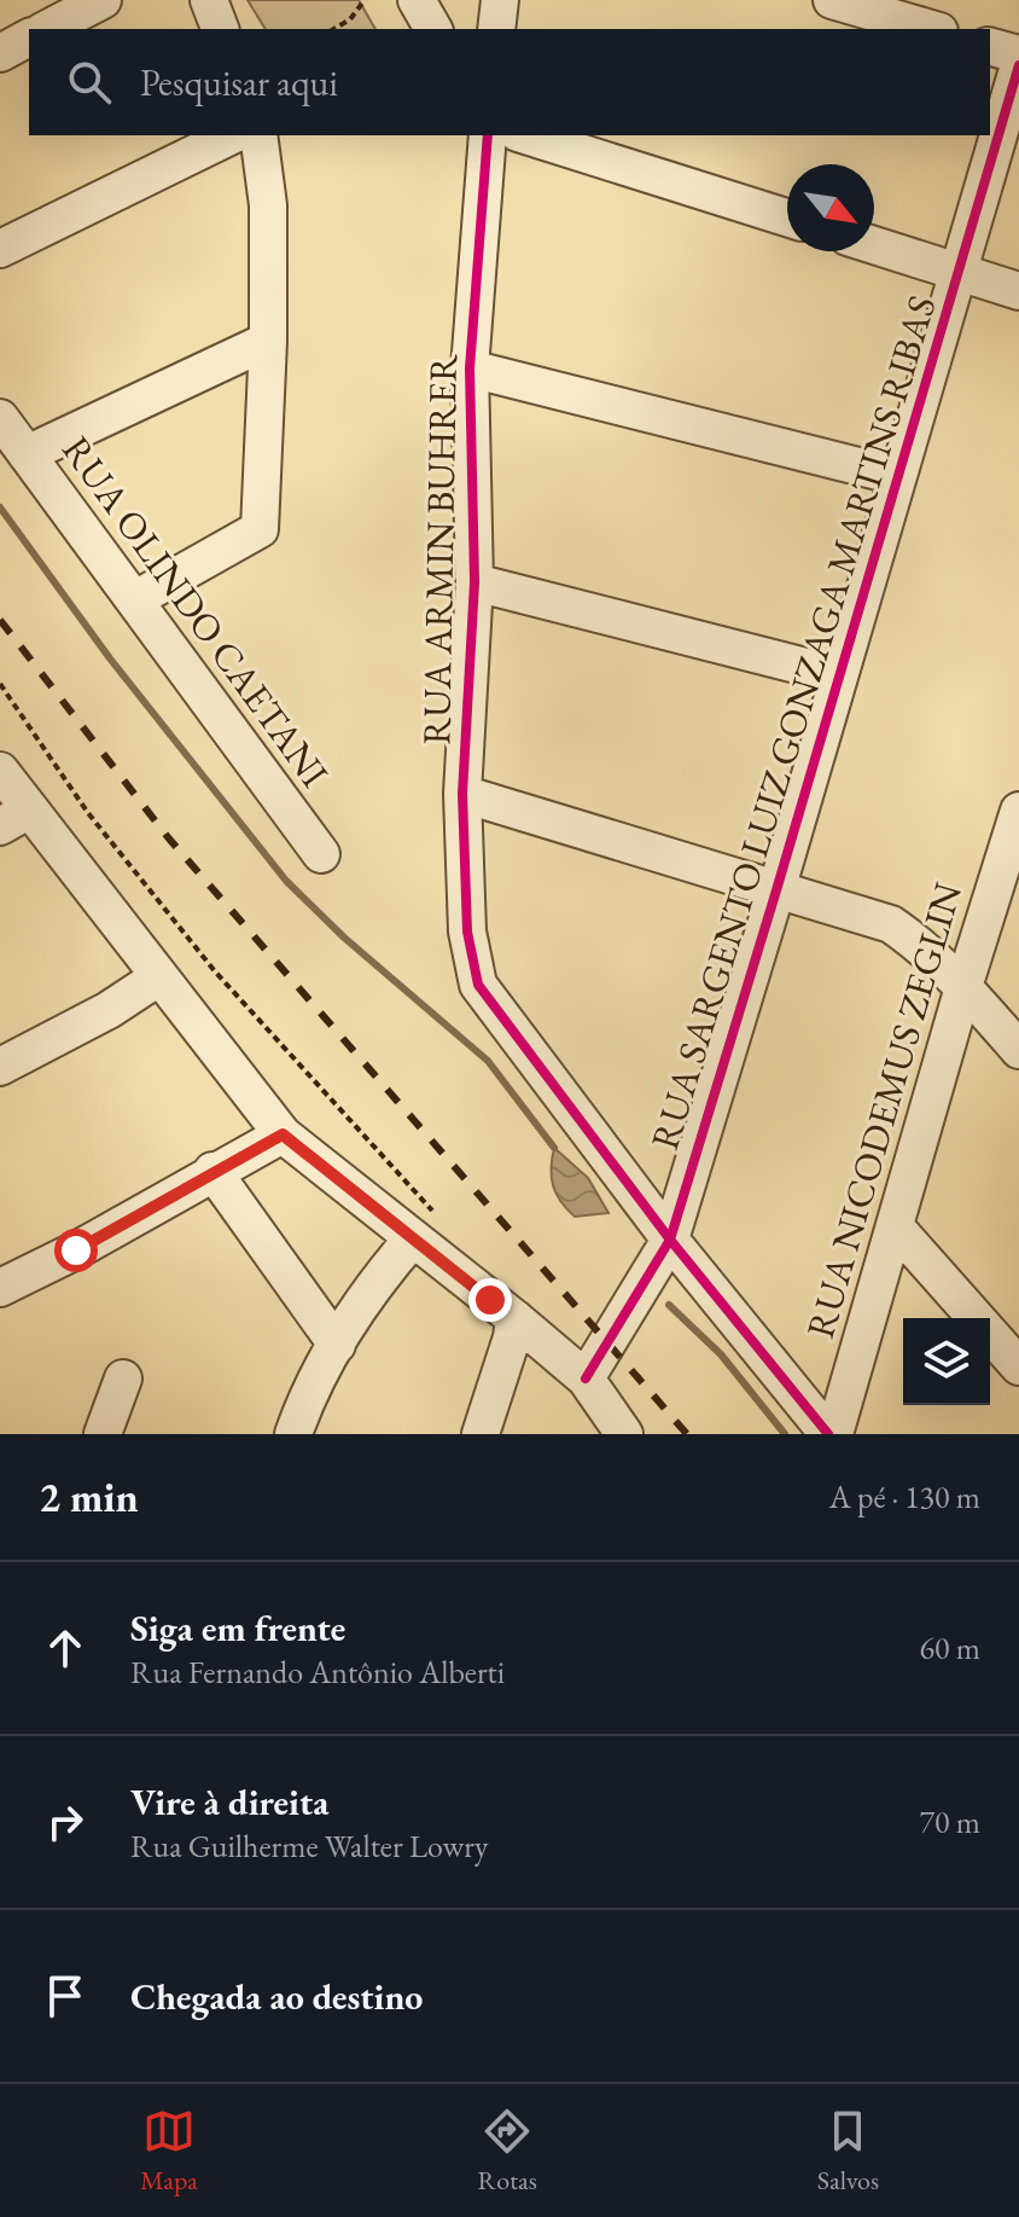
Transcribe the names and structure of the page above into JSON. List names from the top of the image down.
{
  "streets": {
    "street": [
      "RUA ARMIN BUHRER",
      "RUA OLINDO CAETANI",
      "RUA SARGENTO LUIZ GONZAGA MARTINS RIBAS",
      "RUA NICODEMUS ZEGLIN"
    ]
  },
  "north": "bottom right",
  "page": {
    "search": "Pesquisar aqui",
    "heading": ["2 min", "A pé · 130 m"],
    "list": [
      ["Siga em frente", "Rua Fernando Antônio Alberti", "60 m"],
      ["Vire à direita", "Rua Guilherme Walter Lowry", "70 m"],
      "Chegada ao destino"
    ],
    "nav": ["Mapa", "Rotas", "Salvos"]
  }
}
